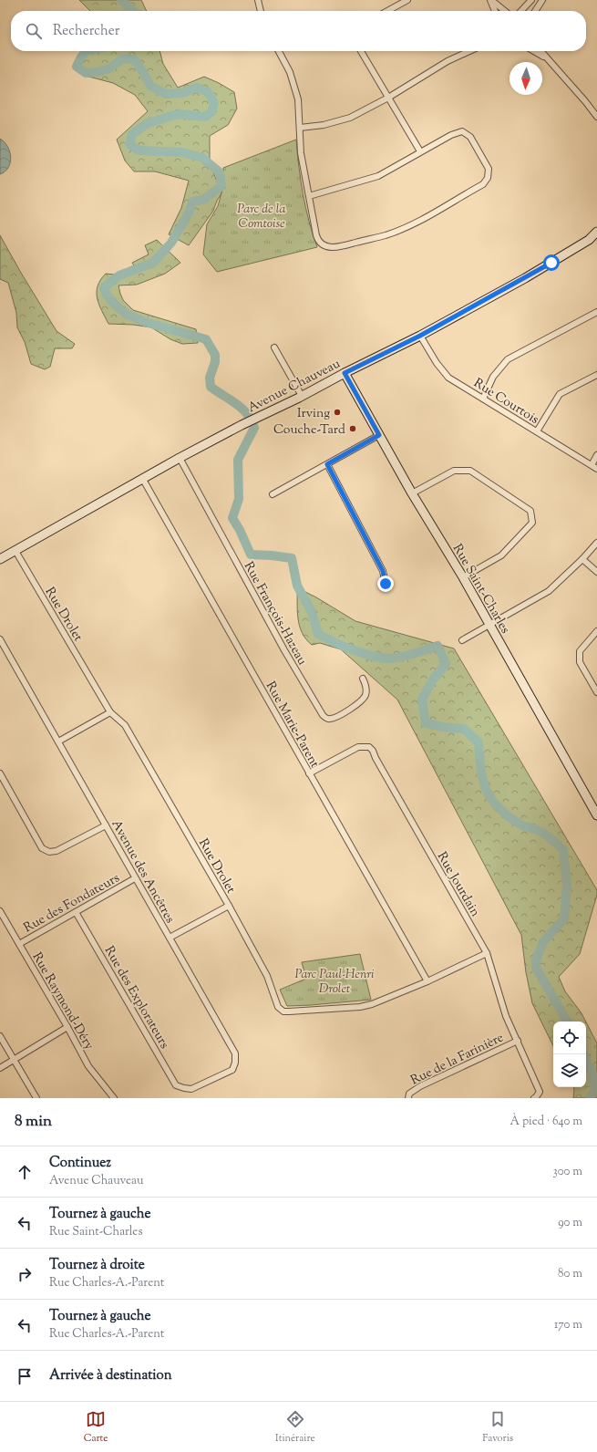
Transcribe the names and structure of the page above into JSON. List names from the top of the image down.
{
  "streets": {
    "main road": ["Avenue Chauveau", "Rue Saint-Charles"],
    "street": [
      "Rue Courtois",
      "Rue François-Hazeau",
      "Rue Drolet",
      "Rue Marie-Parent",
      "Avenue des Ancêtres",
      "Rue Jourdain",
      "Rue des Fondateurs",
      "Rue des Explorateurs",
      "Rue Raymond-Déry",
      "Rue de la Farinière"
    ]
  },
  "crossings": [
    ["Avenue Chauveau", "Rue Courtois"],
    ["Avenue Chauveau", "Rue Saint-Charles"],
    ["Avenue Chauveau", "Rue François-Hazeau"],
    ["Avenue Chauveau", "Rue Drolet"],
    ["Avenue Chauveau", "Rue Marie-Parent"],
    ["Rue Drolet", "Rue Marie-Parent"],
    ["Rue Drolet", "Rue Jourdain"],
    ["Rue Marie-Parent", "Rue Jourdain"],
    ["Avenue des Ancêtres", "Rue des Fondateurs"],
    ["Avenue des Ancêtres", "Rue des Explorateurs"],
    ["Rue Jourdain", "Rue de la Farinière"],
    ["Rue des Fondateurs", "Rue des Explorateurs"],
    ["Rue des Fondateurs", "Rue Raymond-Déry"]
  ],
  "parks": ["Parc de la Comtoise", "Parc Paul-Henri Drolet"],
  "places": ["Irving", "Couche-Tard"],
  "north": "bottom",
  "page": {
    "search": "Rechercher",
    "heading": ["8 min", "À pied · 640 m"],
    "list": [
      ["Continuez", "Avenue Chauveau", "300 m"],
      ["Tournez à gauche", "Rue Saint-Charles", "90 m"],
      ["Tournez à droite", "Rue Charles-A.-Parent", "80 m"],
      ["Tournez à gauche", "Rue Charles-A.-Parent", "170 m"],
      "Arrivée à destination"
    ],
    "nav": ["Carte", "Itinéraire", "Favoris"]
  }
}
